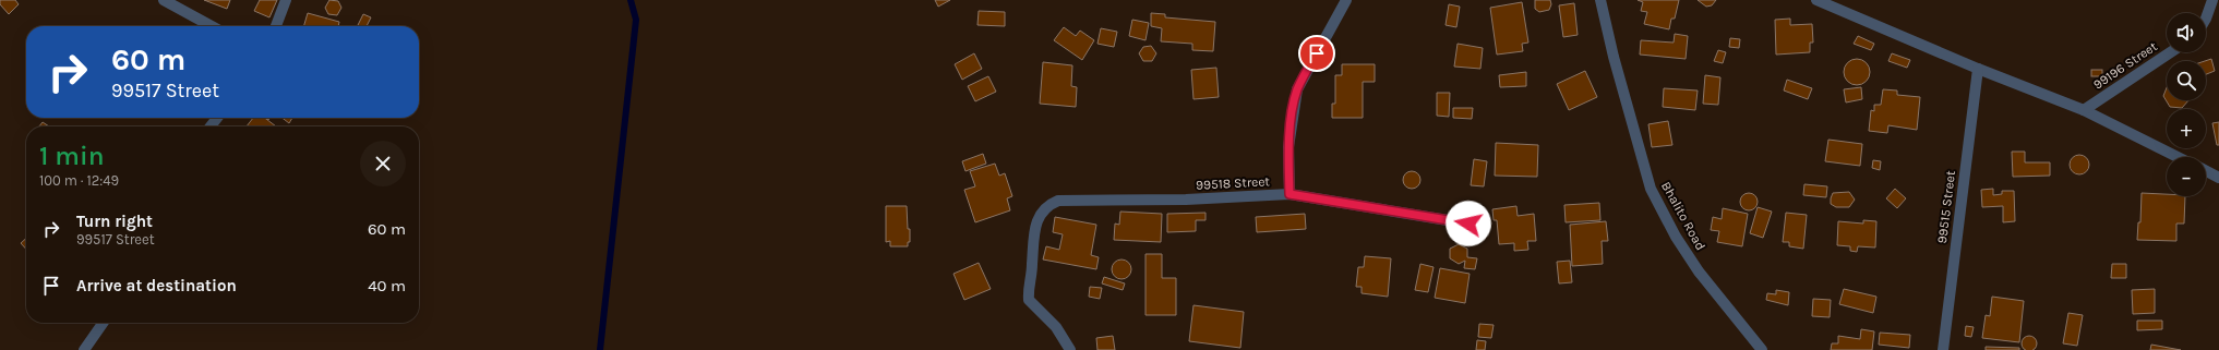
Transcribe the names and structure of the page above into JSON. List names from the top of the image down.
{
  "streets": {
    "street": [
      "99196 Street",
      "99518 Street",
      "99515 Street",
      "Bhalito Road"
    ]
  },
  "page": {
    "map_buttons": ["+", "−"],
    "turn": ["60 m", "99517 Street"],
    "heading": ["1 min", "100 m · 12:49"],
    "list": [
      {
        "name": "Turn right",
        "note": "99517 Street",
        "value": "60 m"
      },
      {
        "name": "Arrive at destination",
        "value": "40 m"
      }
    ]
  }
}
